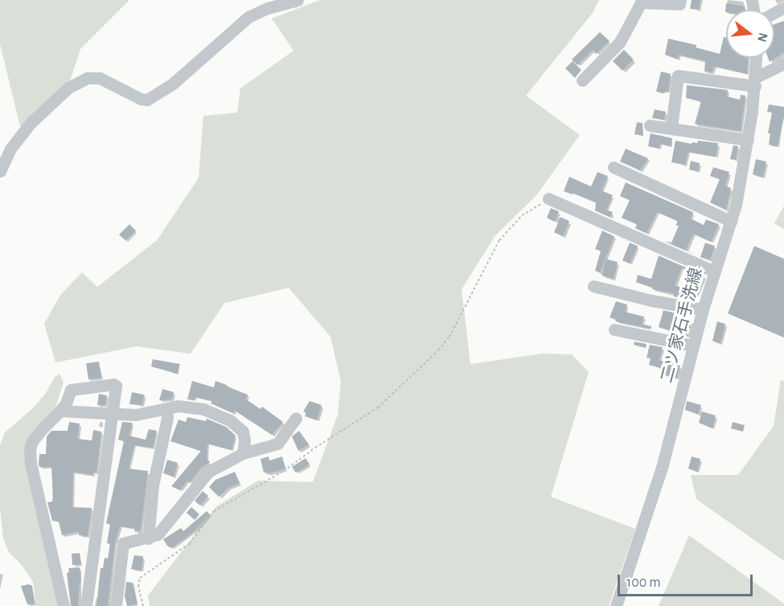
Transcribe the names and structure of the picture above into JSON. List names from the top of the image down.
{
  "streets": {
    "street": ["二ツ家石手洗線"]
  },
  "scale_bar": "100 m",
  "north": "right"
}
